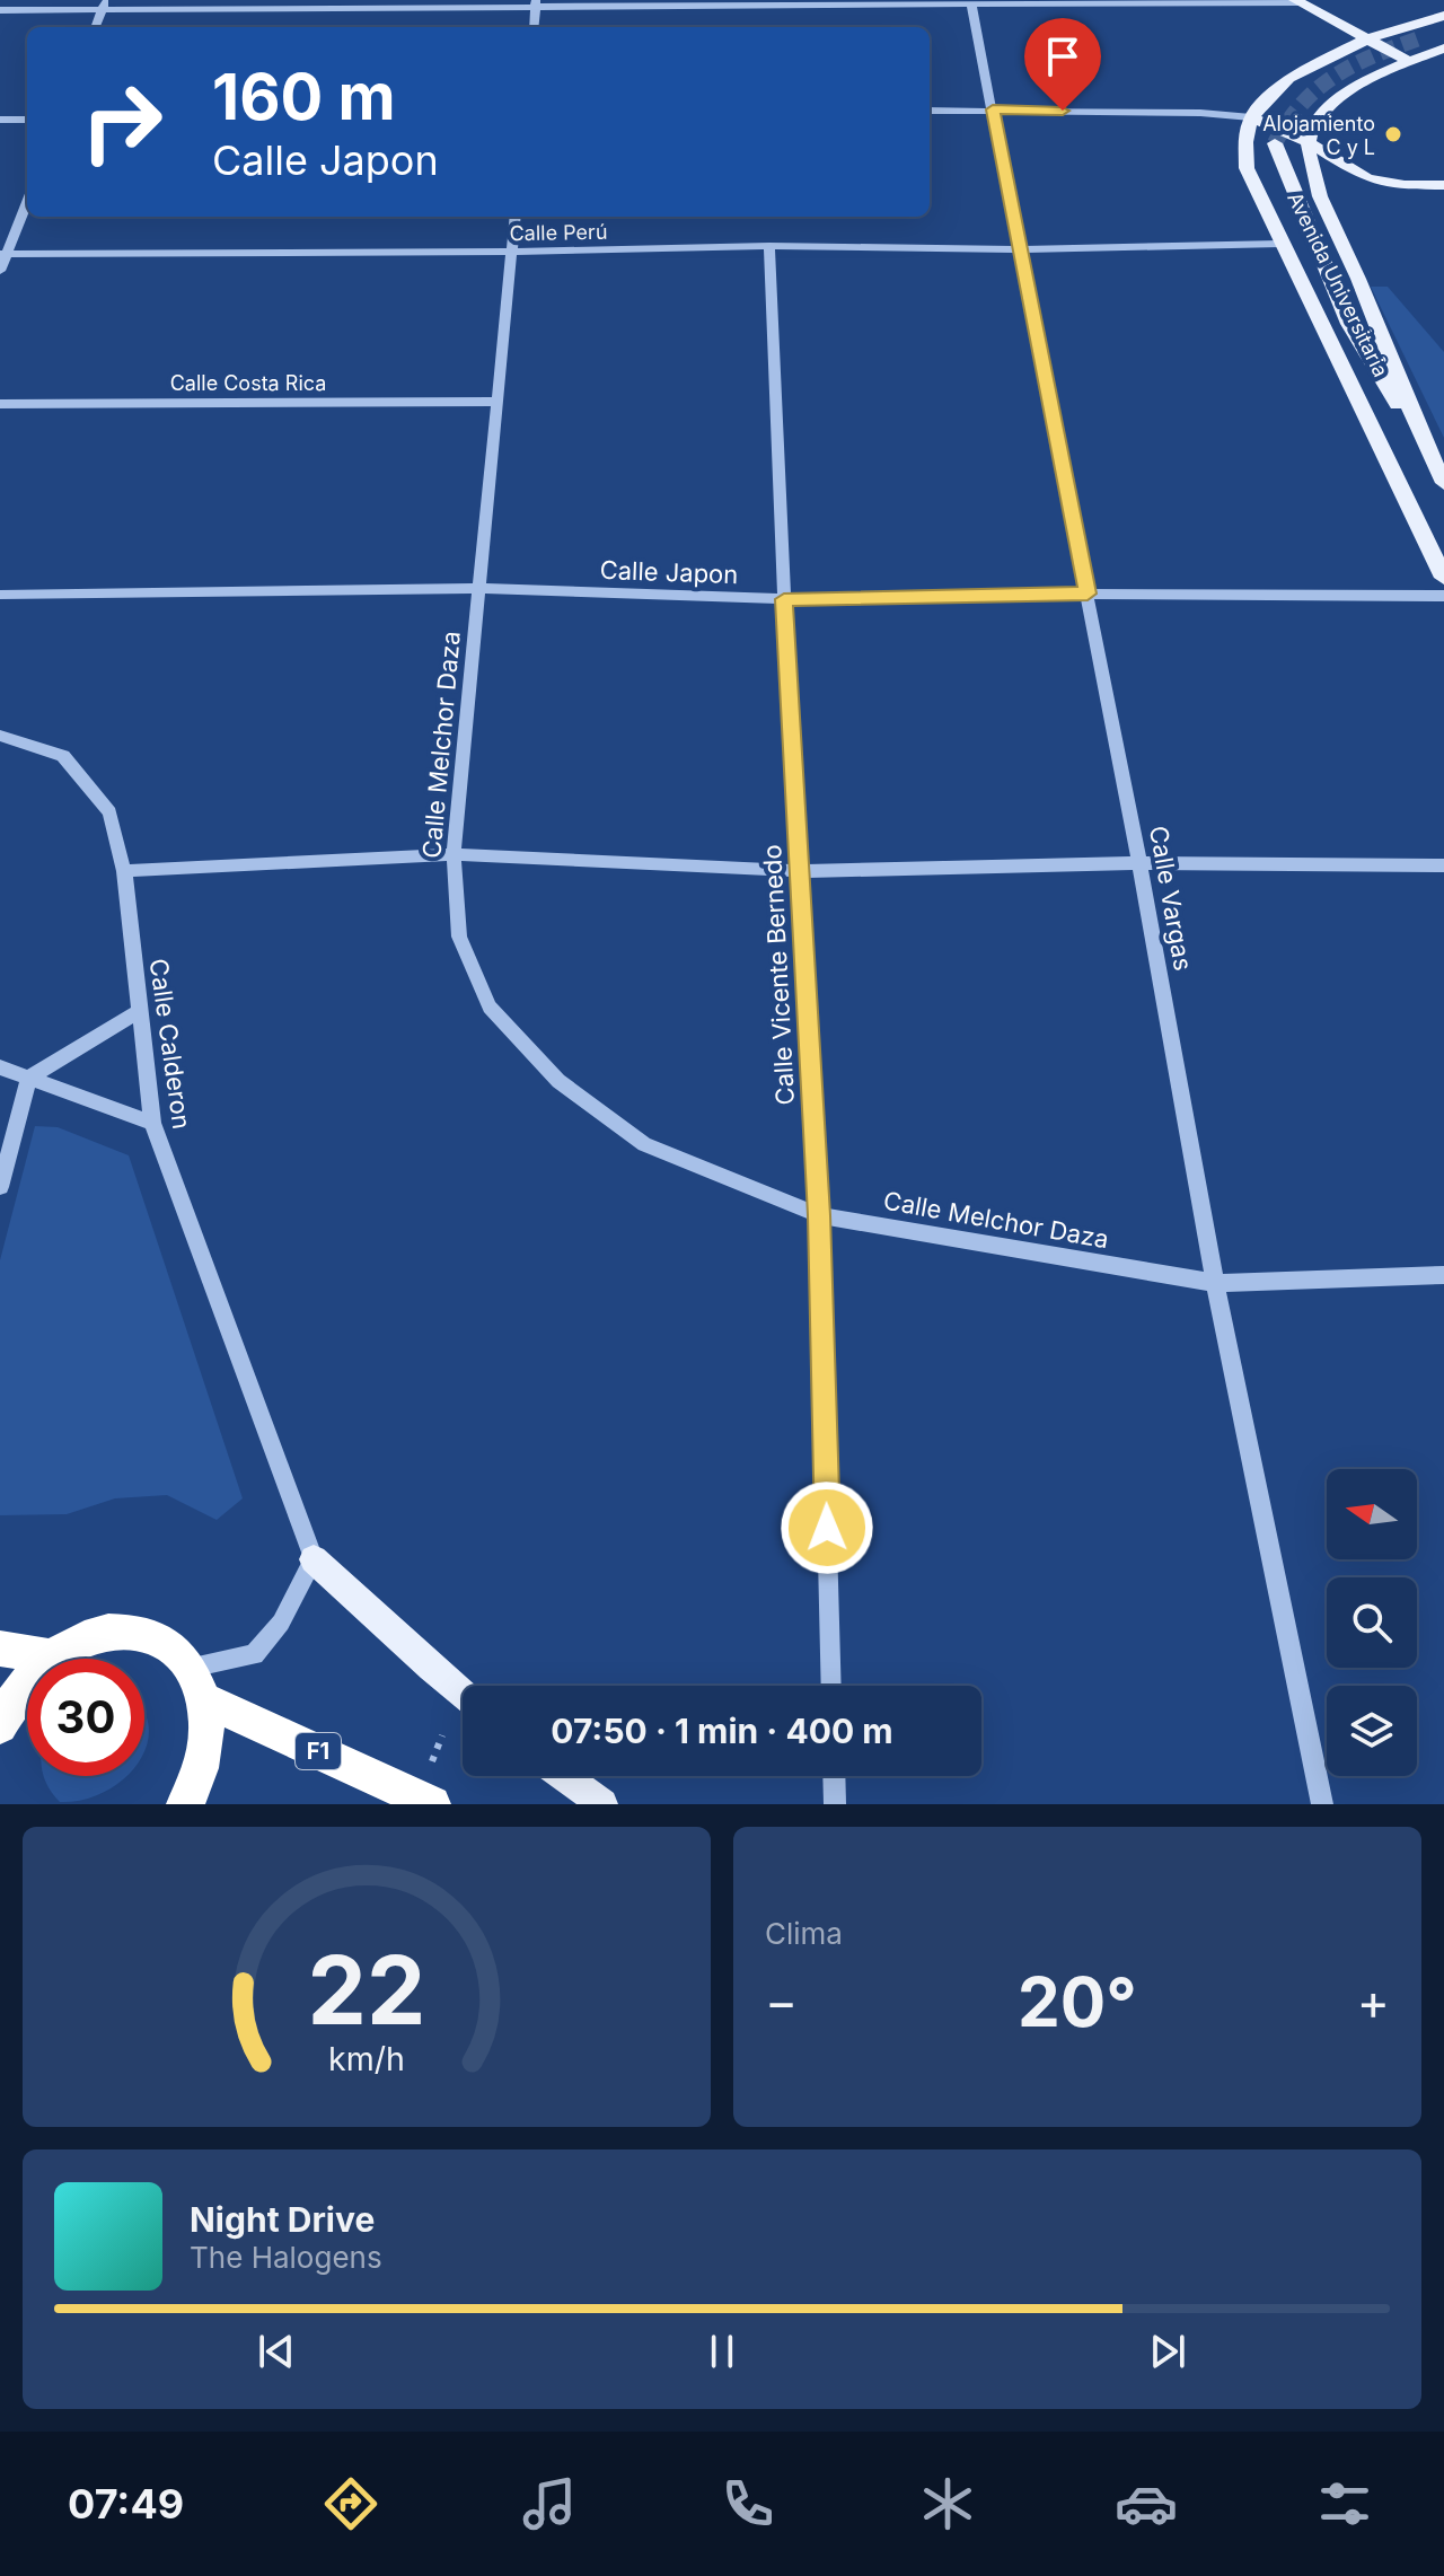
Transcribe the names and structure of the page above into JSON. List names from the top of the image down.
{
  "streets": {
    "highway": ["F1"],
    "main road": ["Avenida Universitaria"],
    "street": [
      "Calle Perú",
      "Calle Costa Rica",
      "Calle Japon",
      "Calle Melchor Daza",
      "Calle Vargas",
      "Calle Vicente Bernedo",
      "Calle Calderon"
    ]
  },
  "crossings": [
    ["Calle Perú", "Avenida Universitaria"],
    ["Calle Perú", "Calle Melchor Daza"],
    ["Calle Perú", "Calle Vargas"],
    ["Calle Perú", "Calle Vicente Bernedo"],
    ["Calle Costa Rica", "Calle Melchor Daza"],
    ["Calle Japon", "Calle Melchor Daza"],
    ["Calle Japon", "Calle Vargas"],
    ["Calle Japon", "Calle Vicente Bernedo"],
    ["Calle Melchor Daza", "Calle Vargas"],
    ["Calle Melchor Daza", "Calle Vicente Bernedo"]
  ],
  "places": ["Alojamiento C y L"],
  "north": "left",
  "page": {
    "turn": ["160 m", "Calle Japon"],
    "limit": "30",
    "trip": "07:50 · 1 min · 400 m",
    "tile": "Clima",
    "heat": ["−", "20°", "+"],
    "song": ["Night Drive", "The Halogens"],
    "tabs": "07:49",
    "gauge": ["22", "km/h"]
  }
}
